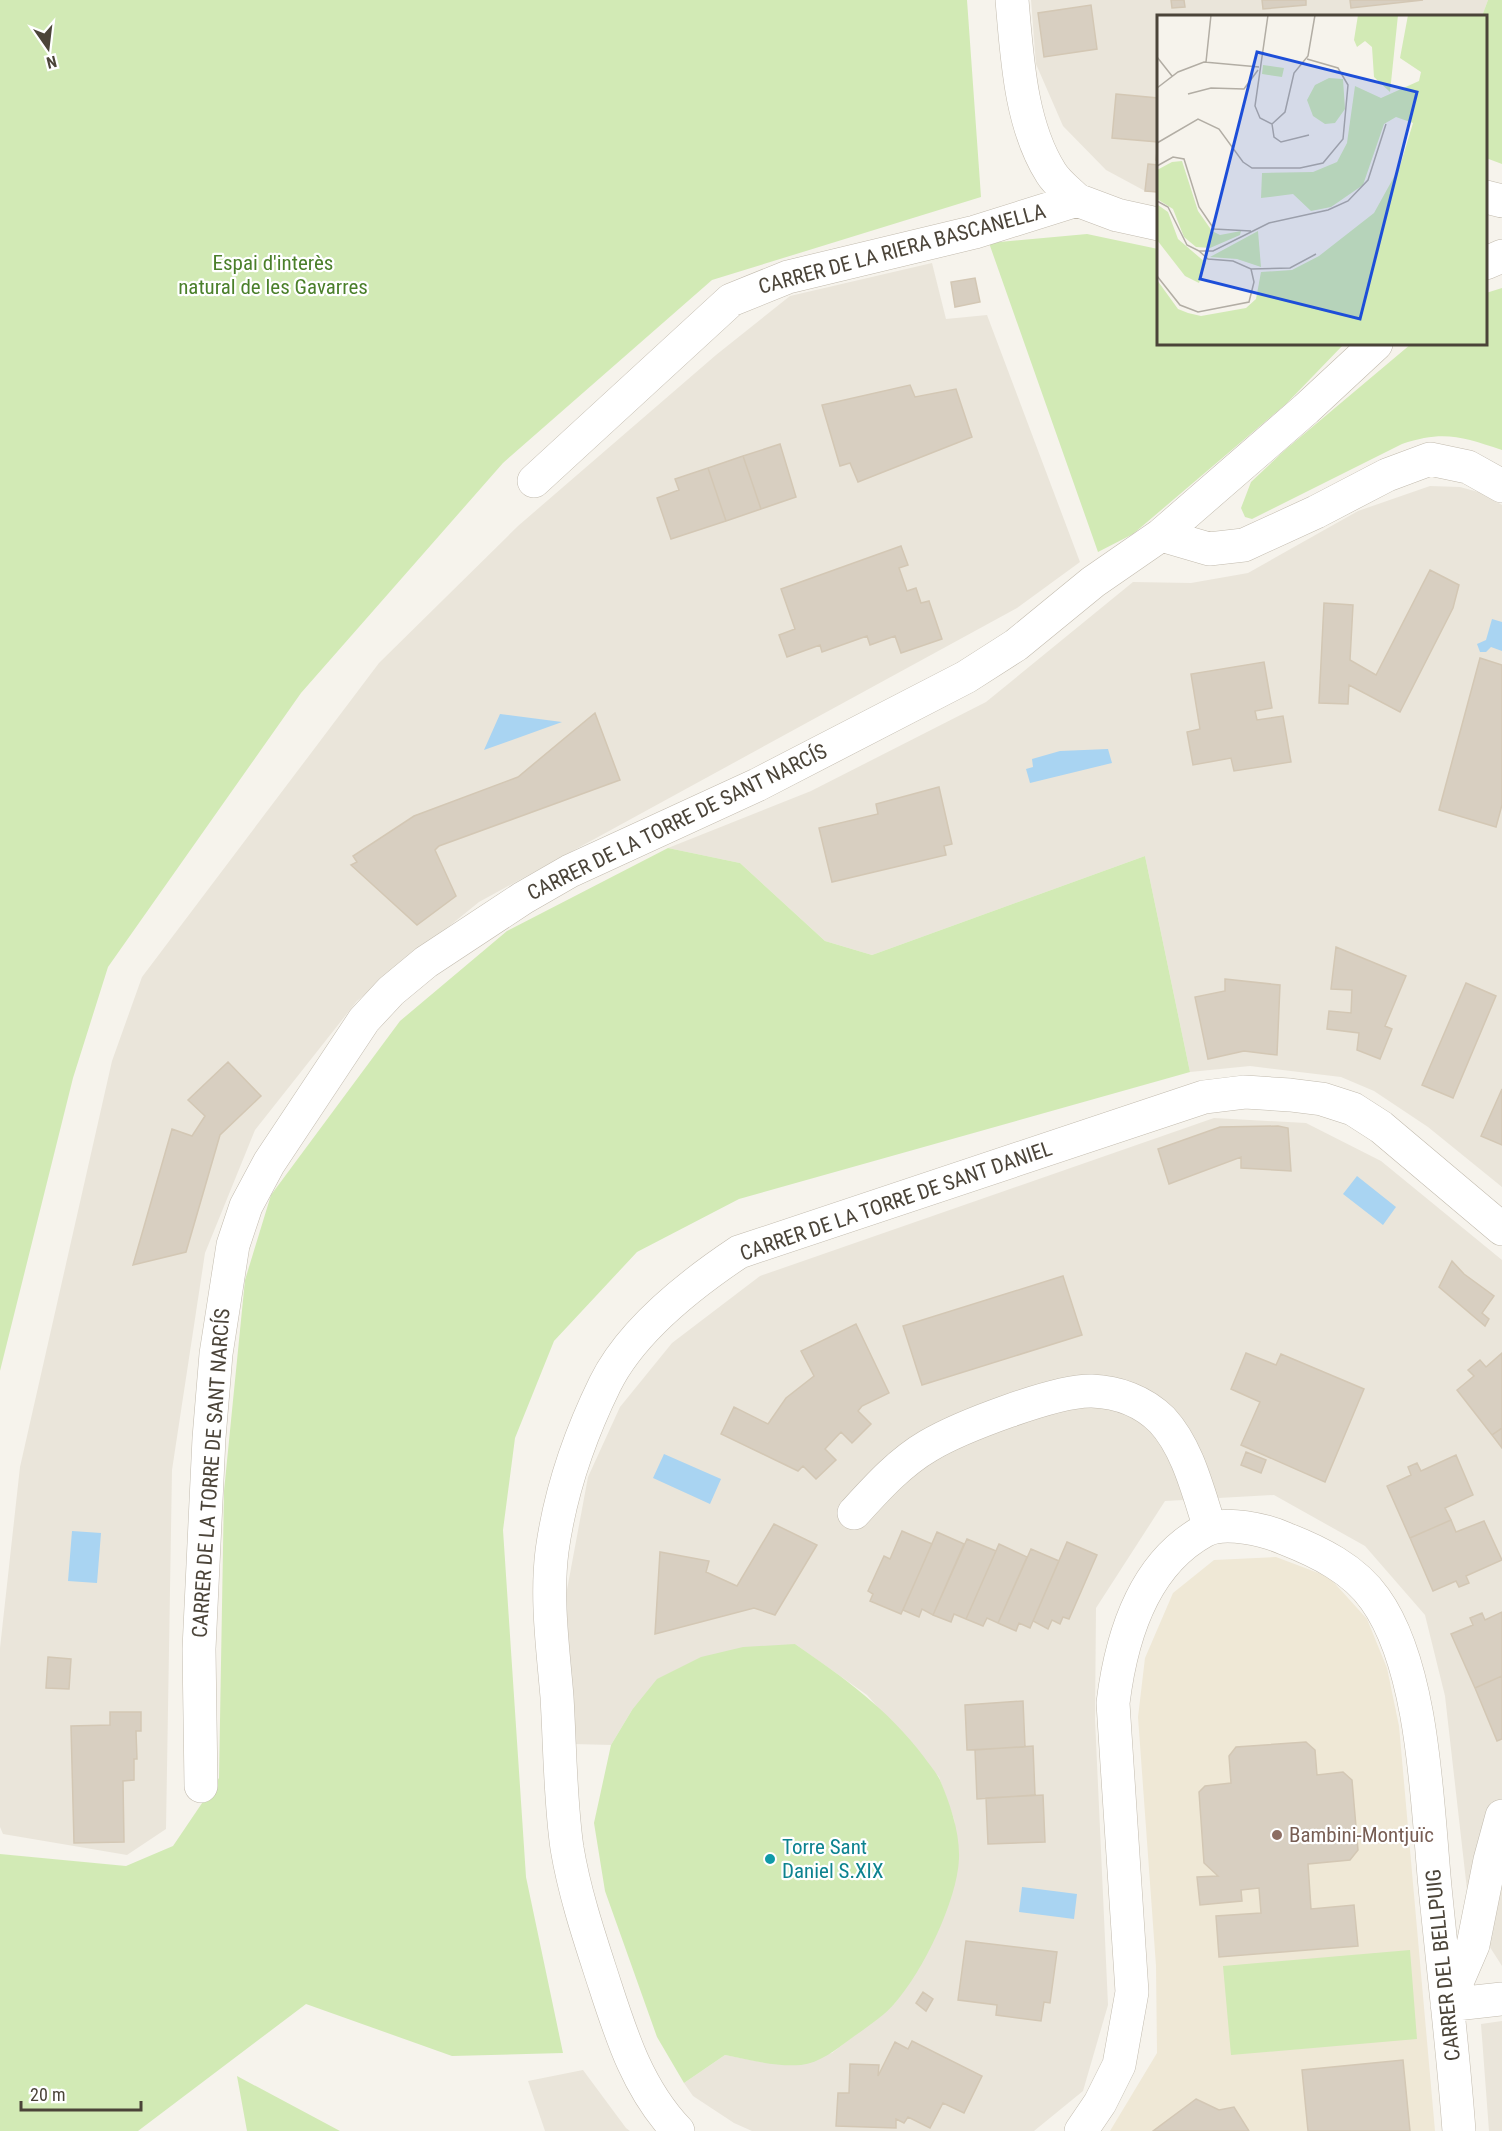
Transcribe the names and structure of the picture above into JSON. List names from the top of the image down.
{
  "streets": {
    "street": [
      "CARRER DE LA RIERA BASCANELLA",
      "CARRER DE LA TORRE DE SANT NARCÍS",
      "CARRER DE LA TORRE DE SANT DANIEL",
      "CARRER DEL BELLPUIG"
    ]
  },
  "parks": ["Espai d'interès natural de les Gavarres"],
  "places": ["Bambini-Montjuïc", "Torre Sant Daniel S.XIX"],
  "scale_bar": "20 m",
  "north": "bottom"
}
